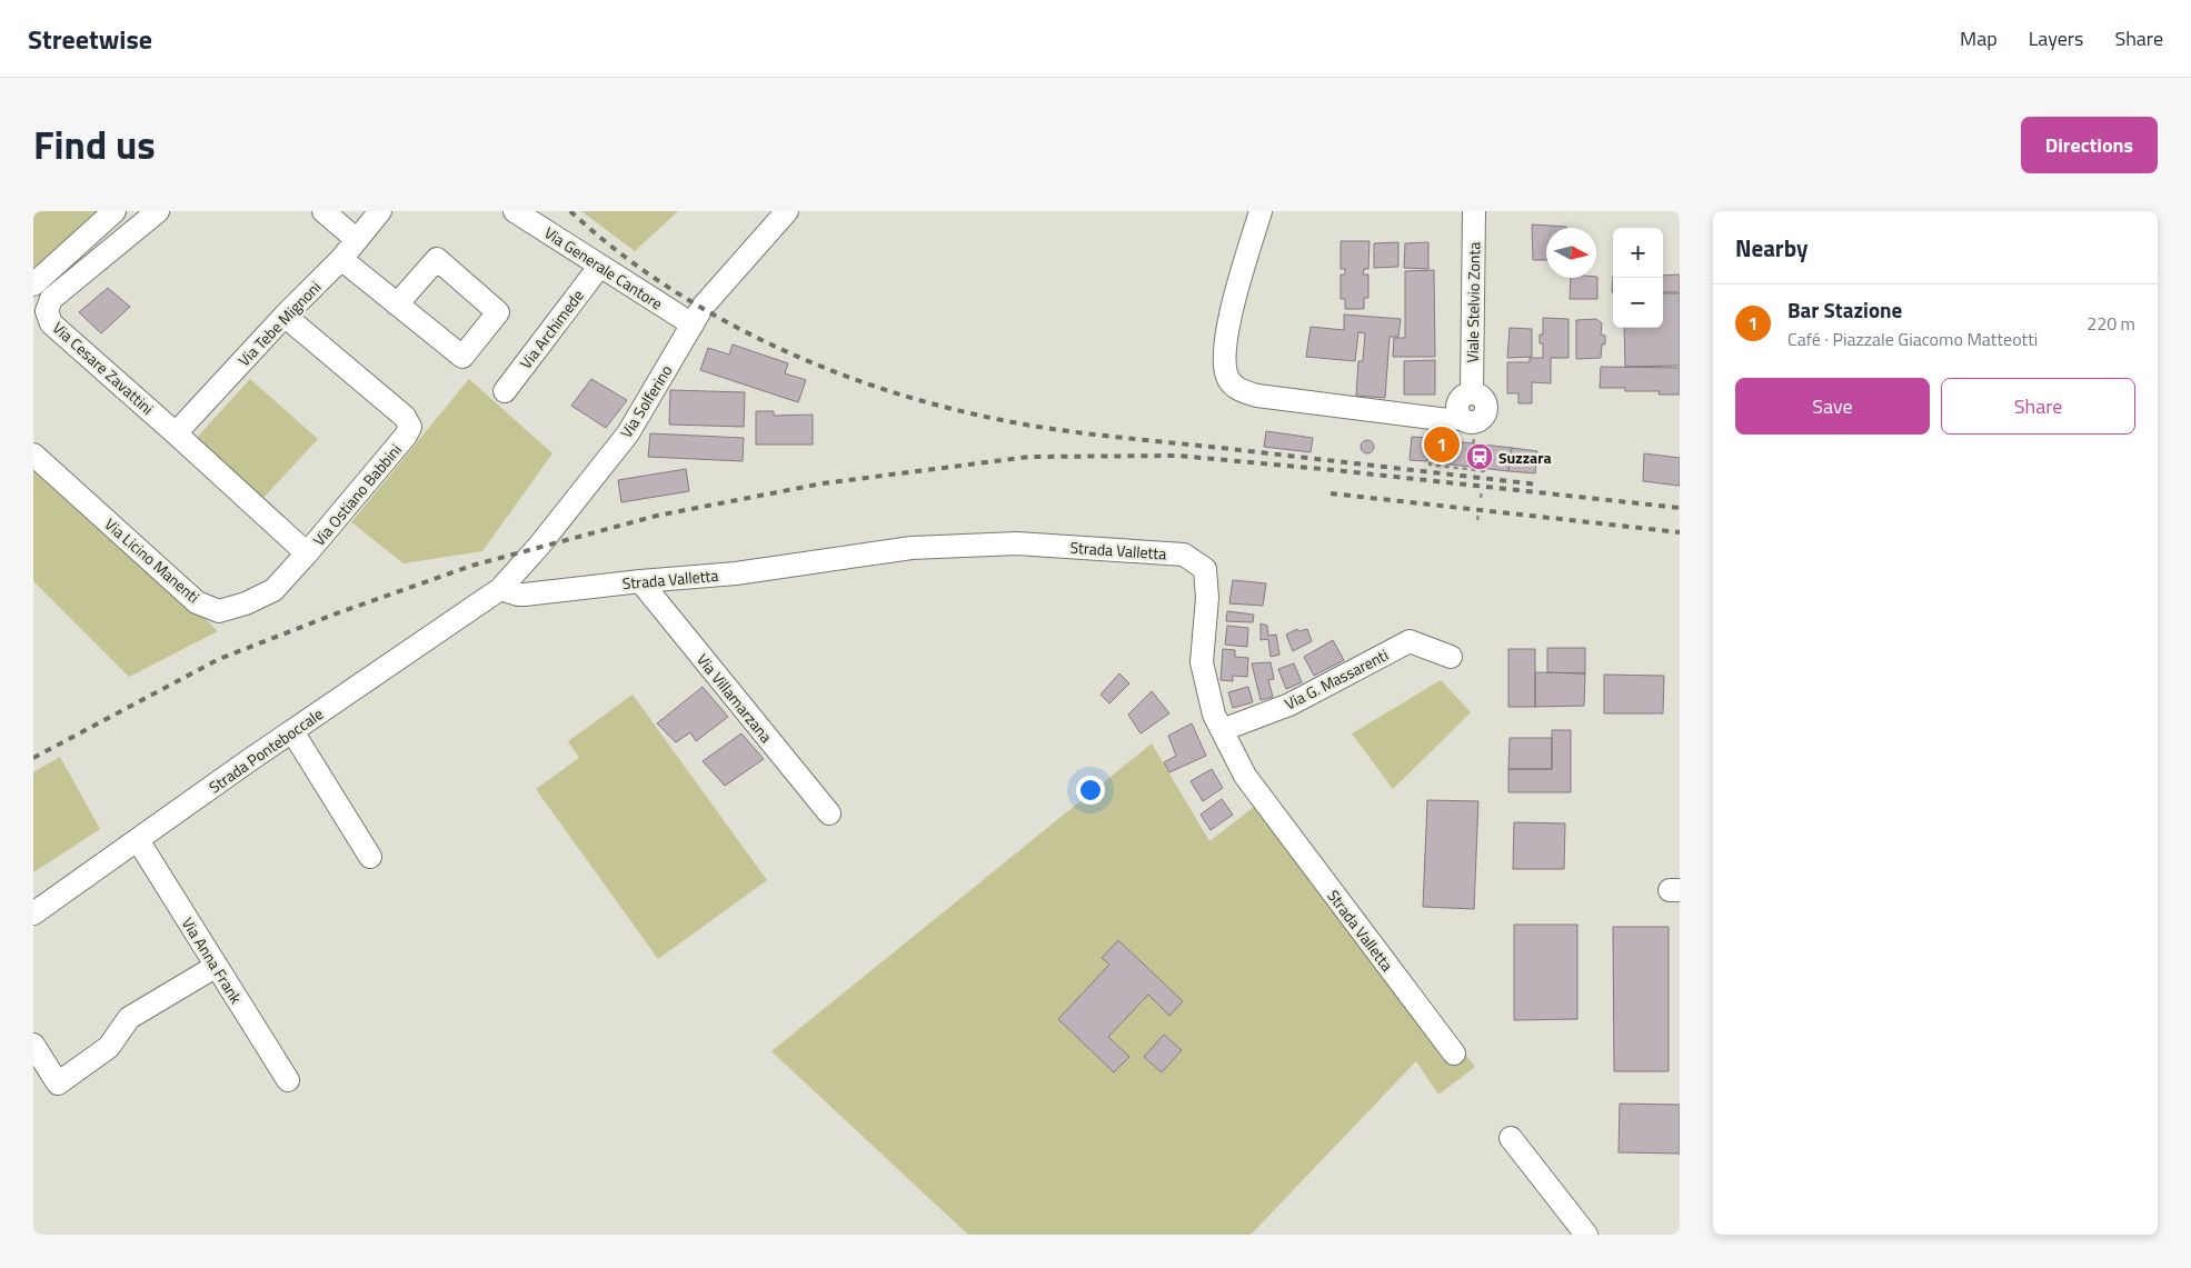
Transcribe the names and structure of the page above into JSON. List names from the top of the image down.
{
  "streets": {
    "street": [
      "Via Generale Cantore",
      "Viale Stelvio Zonta",
      "Via Tebe Mignoni",
      "Via Archimede",
      "Via Cesare Zavattini",
      "Via Solferino",
      "Via Ostiano Babbini",
      "Strada Valletta",
      "Via Licino Manenti",
      "Via G. Massarenti",
      "Via Villamarzana",
      "Strada Ponteboccale",
      "Via Anna Frank"
    ]
  },
  "crossings": [
    ["Via Generale Cantore", "Via Archimede"],
    ["Via Generale Cantore", "Via Solferino"],
    ["Via Tebe Mignoni", "Via Cesare Zavattini"],
    ["Via Tebe Mignoni", "Via Ostiano Babbini"],
    ["Via Cesare Zavattini", "Via Ostiano Babbini"],
    ["Via Solferino", "Strada Valletta"],
    ["Via Solferino", "Strada Ponteboccale"],
    ["Via Ostiano Babbini", "Via Licino Manenti"],
    ["Strada Valletta", "Via G. Massarenti"],
    ["Strada Valletta", "Via Villamarzana"],
    ["Strada Valletta", "Strada Ponteboccale"],
    ["Strada Ponteboccale", "Via Anna Frank"]
  ],
  "places": {
    "station": ["Suzzara"]
  },
  "north": "right",
  "page": {
    "header": "Streetwise",
    "nav": ["Map", "Layers", "Share"],
    "title": "Find us",
    "buttons": [
      "Directions",
      ["Save", "Share"]
    ],
    "heading": "Nearby",
    "map_buttons": ["+", "−"],
    "list": [
      {
        "mark": "1",
        "name": "Bar Stazione",
        "note": "Café · Piazzale Giacomo Matteotti",
        "value": "220 m"
      }
    ],
    "pins": "1"
  }
}
